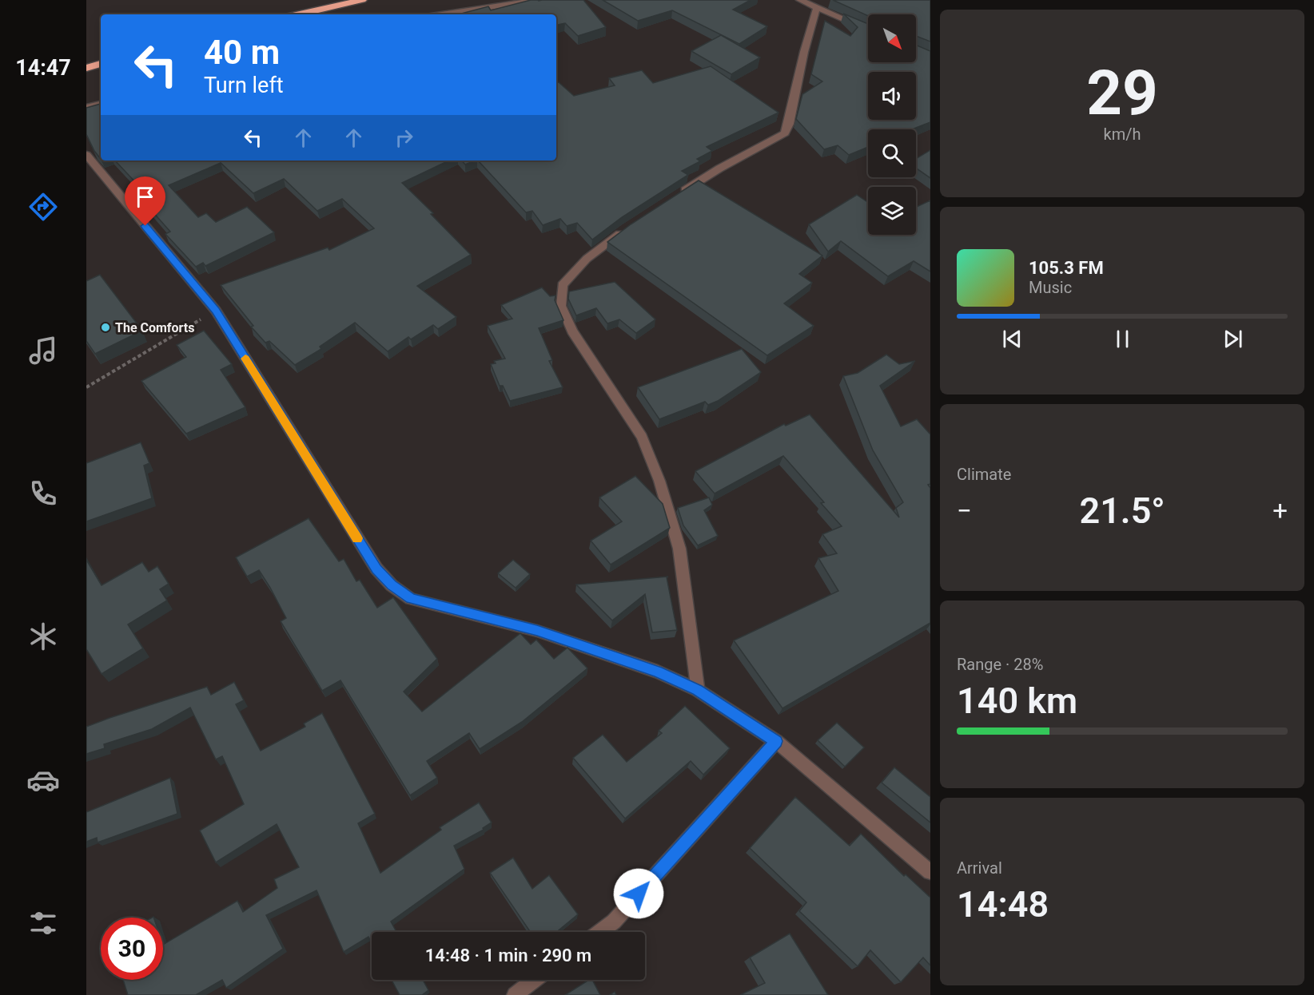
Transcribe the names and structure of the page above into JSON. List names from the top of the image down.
{
  "places": ["The Comforts"],
  "north": "bottom right",
  "page": {
    "tabs": "14:47",
    "tile": [
      ["29", "km/h"],
      "Climate",
      ["Range · 28%", "140 km"],
      ["Arrival", "14:48"]
    ],
    "turn": ["40 m", "Turn left"],
    "song": ["105.3 FM", "Music"],
    "heat": ["−", "21.5°", "+"],
    "limit": "30",
    "trip": "14:48 · 1 min · 290 m"
  }
}
